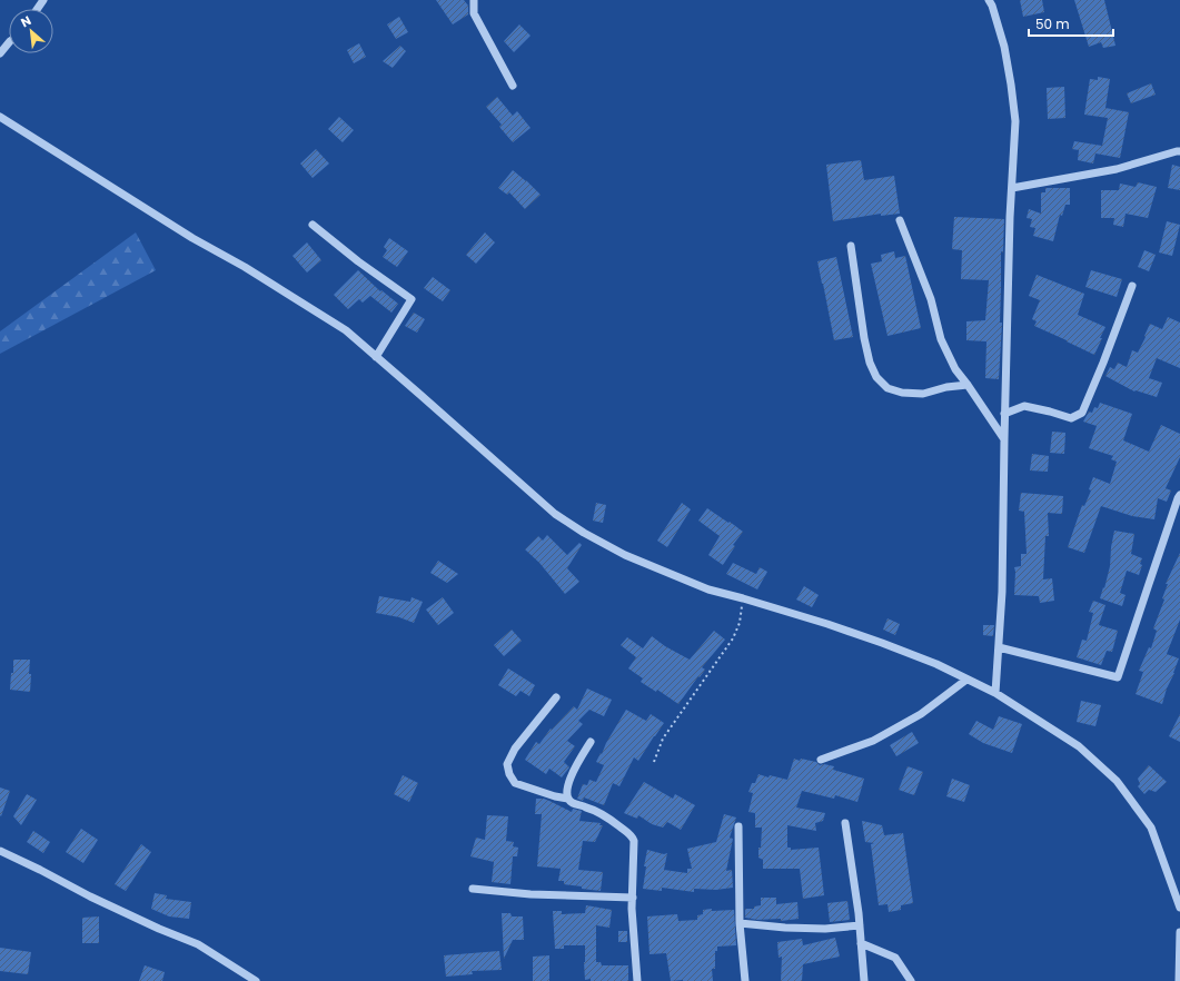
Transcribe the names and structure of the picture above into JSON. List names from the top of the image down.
{
  "scale_bar": "50 m",
  "north": "top left"
}
